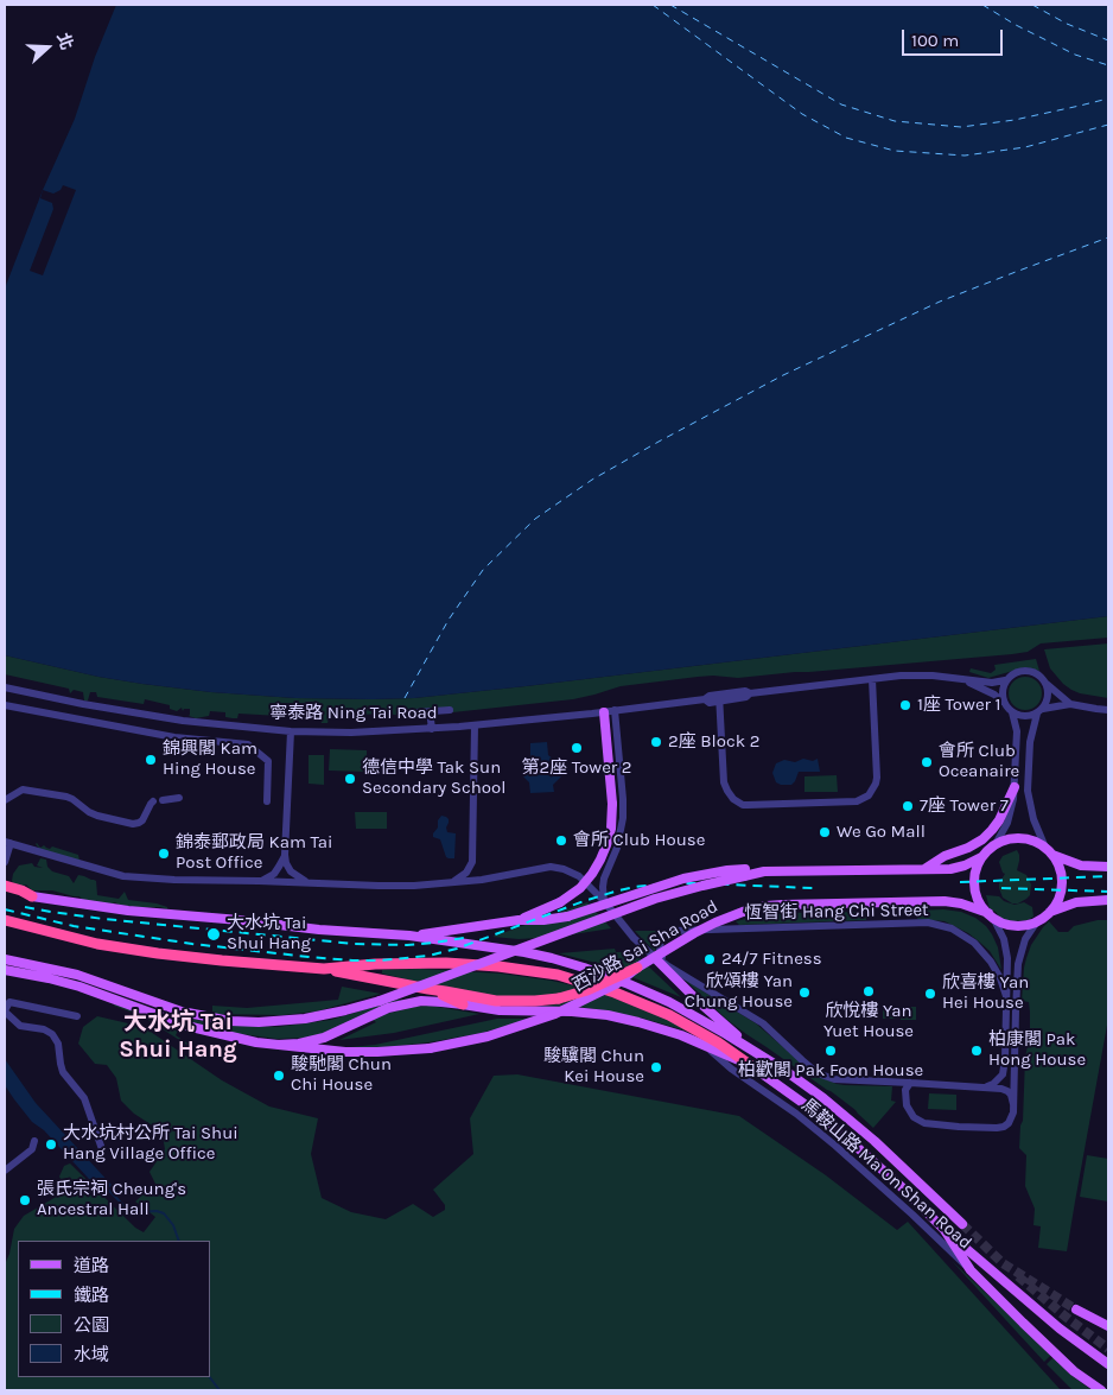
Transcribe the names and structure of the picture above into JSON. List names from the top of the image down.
{
  "streets": {
    "highway": ["馬鞍山路 Ma On Shan Road"],
    "main road": ["西沙路 Sai Sha Road"],
    "street": ["寧泰路 Ning Tai Road", "恆智街 Hang Chi Street"]
  },
  "crossings": [
    ["西沙路 Sai Sha Road", "馬鞍山路 Ma On Shan Road"]
  ],
  "districts": ["大水坑 Tai Shui Hang"],
  "places": [
    "1座 Tower 1",
    "2座 Block 2",
    "第2座 Tower 2",
    "錦興閣 Kam Hing House",
    "會所 Club Oceanaire",
    "德信中學 Tak Sun Secondary School",
    "7座 Tower 7",
    "We Go Mall",
    "會所 Club House",
    "錦泰郵政局 Kam Tai Post Office",
    "大水坑 Tai Shui Hang",
    "24/7 Fitness",
    "欣悅樓 Yan Yuet House",
    "欣頌樓 Yan Chung House",
    "欣喜樓 Yan Hei House",
    "柏歡閣 Pak Foon House",
    "柏康閣 Pak Hong House",
    "駿驥閣 Chun Kei House",
    "駿馳閣 Chun Chi House",
    "大水坑村公所 Tai Shui Hang Village Office",
    "張氏宗祠 Cheung's Ancestral Hall"
  ],
  "legend": [
    "道路",
    "鐵路",
    "公園",
    "水域"
  ],
  "scale_bar": "100 m",
  "north": "right"
}
